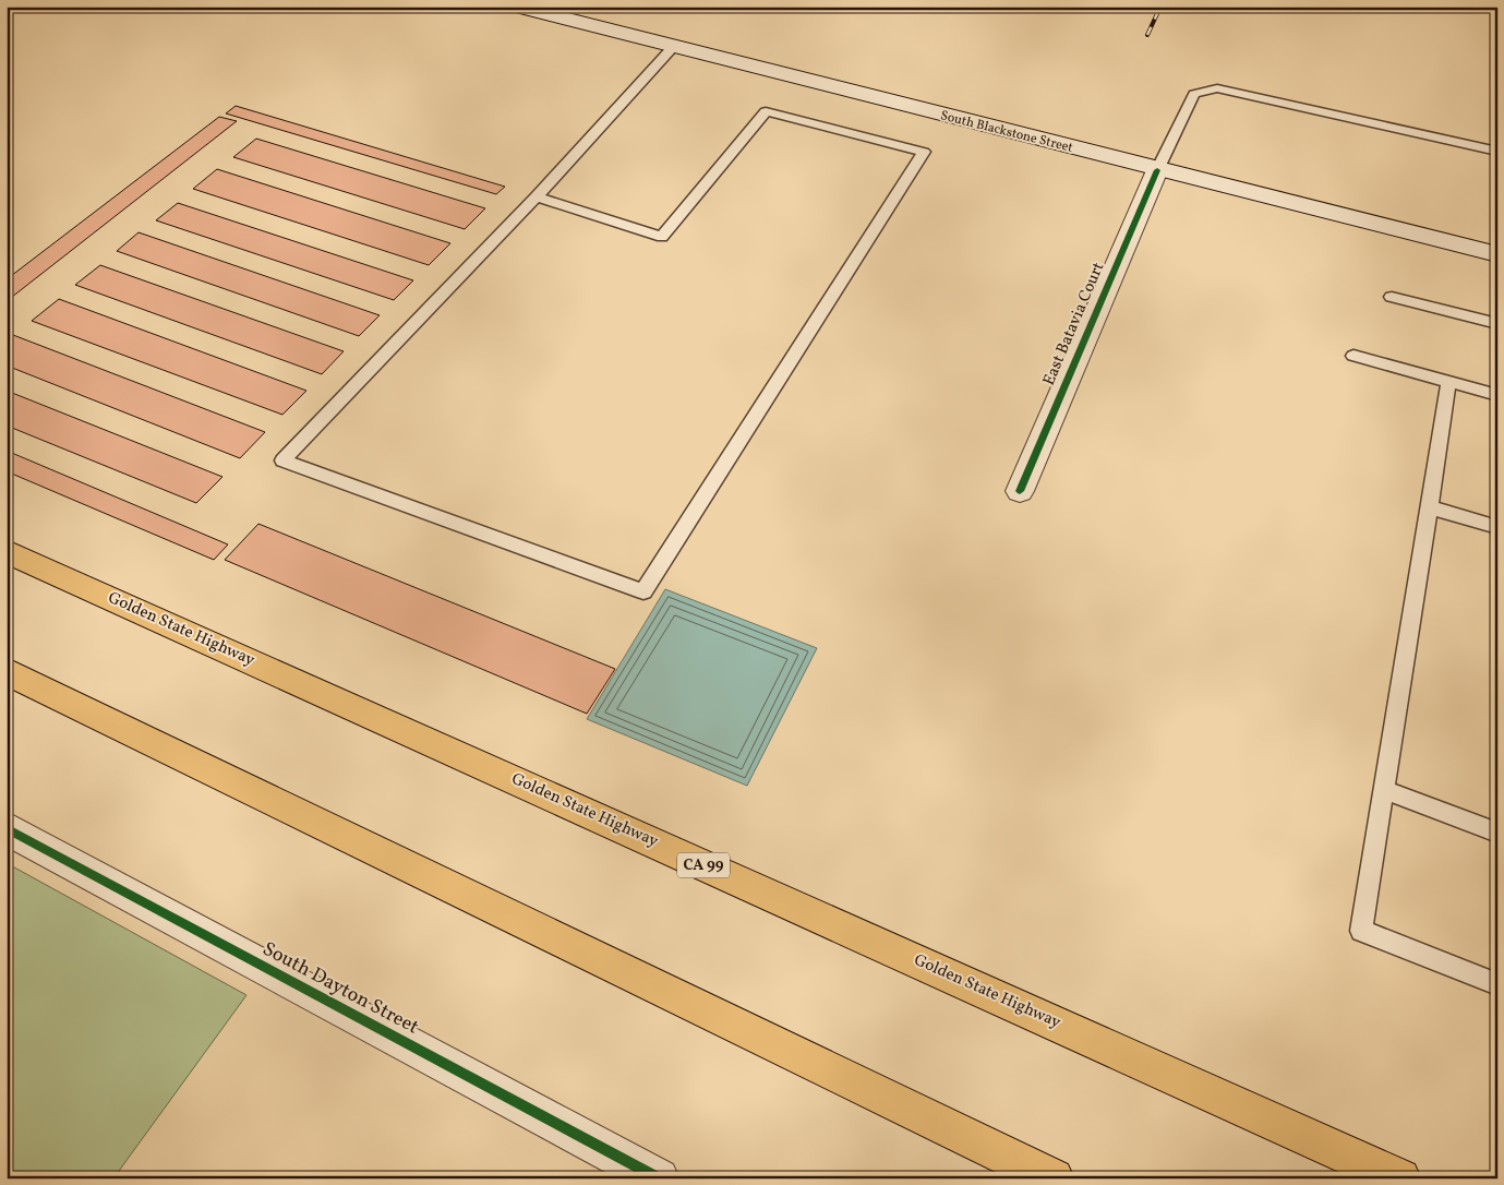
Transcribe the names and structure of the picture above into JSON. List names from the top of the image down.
{
  "streets": {
    "highway": ["Golden State Highway", "CA 99"],
    "main road": ["South Blackstone Street", "East Batavia Court", "South Dayton Street"]
  },
  "crossings": [
    ["South Blackstone Street", "East Batavia Court"]
  ]
}
